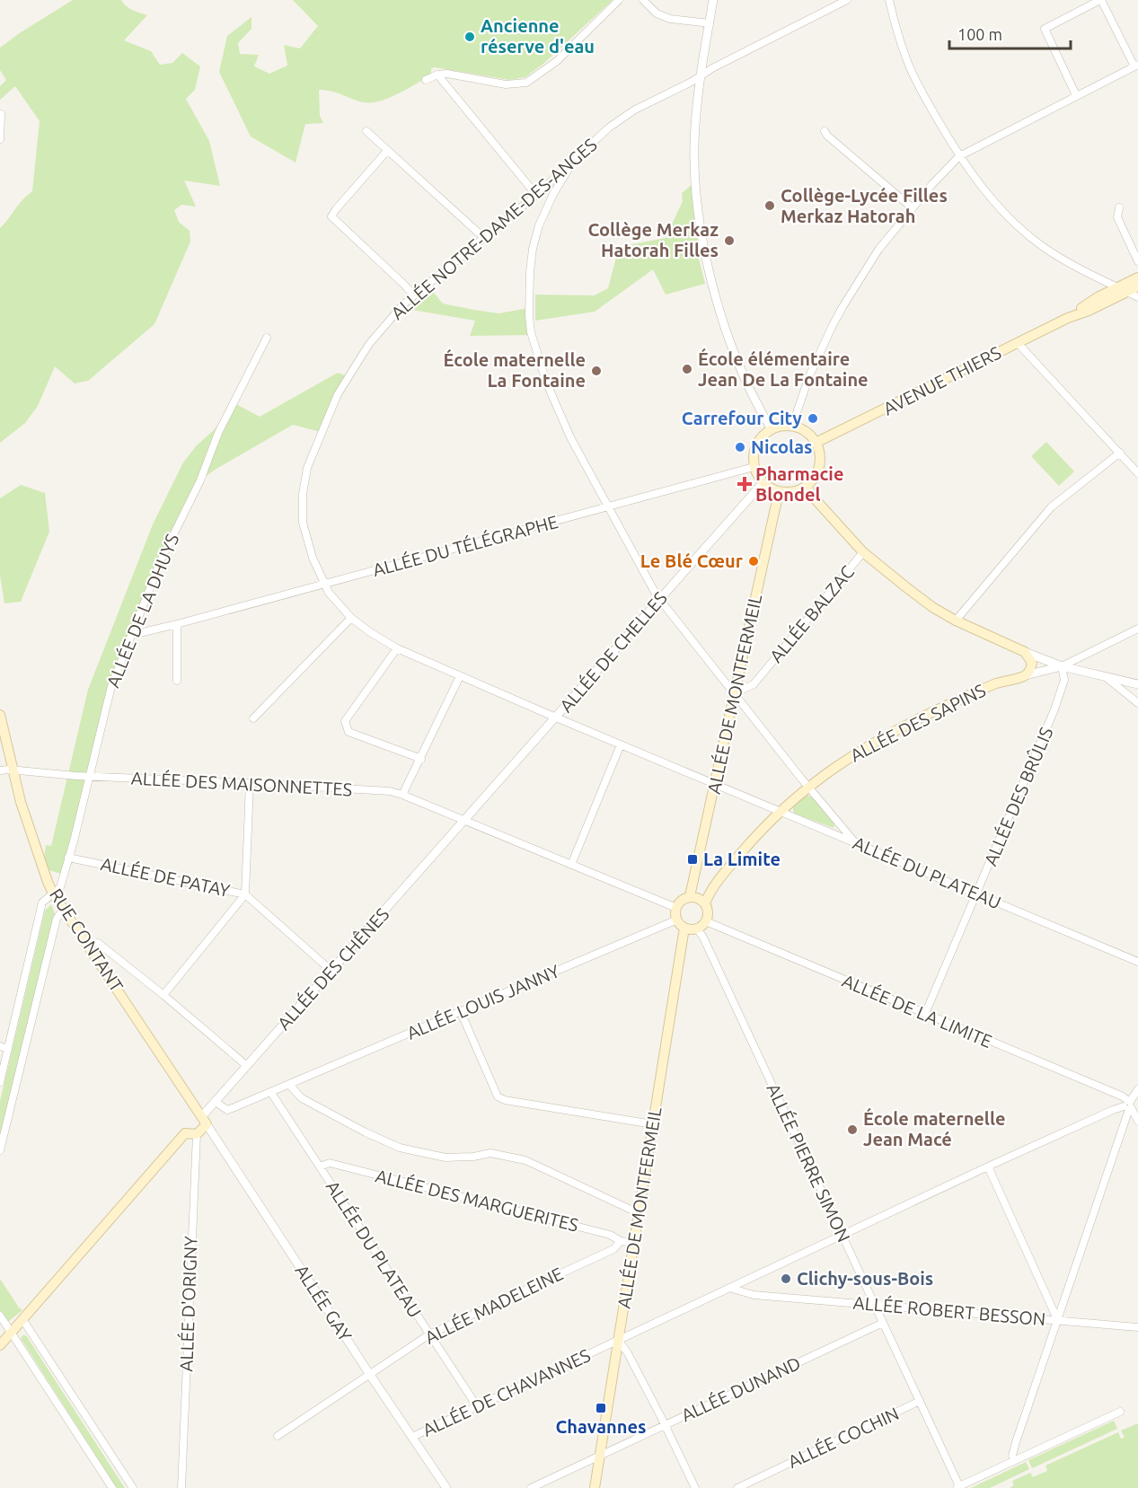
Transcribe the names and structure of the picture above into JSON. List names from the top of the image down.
{
  "streets": {
    "main road": [
      "AVENUE THIERS",
      "ALLÉE DE MONTFERMEIL",
      "ALLÉE DES SAPINS",
      "RUE CONTANT"
    ],
    "street": [
      "ALLÉE NOTRE-DAME-DES-ANGES",
      "ALLÉE DU TÉLÉGRAPHE",
      "ALLÉE DE LA DHUYS",
      "ALLÉE BALZAC",
      "ALLÉE DE CHELLES",
      "ALLÉE DES MAISONNETTES",
      "ALLÉE DES BRÛLIS",
      "ALLÉE DU PLATEAU",
      "ALLÉE DE PATAY",
      "ALLÉE DES CHÊNES",
      "ALLÉE LOUIS JANNY",
      "ALLÉE DE LA LIMITE",
      "ALLÉE PIERRE SIMON",
      "ALLÉE DES MARGUERITES",
      "ALLÉE GAY",
      "ALLÉE D'ORIGNY",
      "ALLÉE MADELEINE",
      "ALLÉE ROBERT BESSON",
      "ALLÉE DUNAND",
      "ALLÉE DE CHAVANNES",
      "ALLÉE COCHIN"
    ]
  },
  "crossings": [
    ["ALLÉE NOTRE-DAME-DES-ANGES", "ALLÉE DU TÉLÉGRAPHE"],
    ["ALLÉE NOTRE-DAME-DES-ANGES", "ALLÉE DE CHELLES"],
    ["ALLÉE NOTRE-DAME-DES-ANGES", "ALLÉE DE MONTFERMEIL"],
    ["ALLÉE NOTRE-DAME-DES-ANGES", "ALLÉE DU PLATEAU"],
    ["AVENUE THIERS", "ALLÉE DU TÉLÉGRAPHE"],
    ["AVENUE THIERS", "ALLÉE DE CHELLES"],
    ["AVENUE THIERS", "ALLÉE DE MONTFERMEIL"],
    ["ALLÉE DU TÉLÉGRAPHE", "ALLÉE DE LA DHUYS"],
    ["ALLÉE DU TÉLÉGRAPHE", "ALLÉE DE CHELLES"],
    ["ALLÉE DU TÉLÉGRAPHE", "ALLÉE DE MONTFERMEIL"],
    ["ALLÉE DE LA DHUYS", "ALLÉE DES MAISONNETTES"],
    ["ALLÉE DE LA DHUYS", "ALLÉE DE PATAY"],
    ["ALLÉE DE LA DHUYS", "RUE CONTANT"],
    ["ALLÉE BALZAC", "ALLÉE DE MONTFERMEIL"],
    ["ALLÉE DE CHELLES", "ALLÉE DE MONTFERMEIL"],
    ["ALLÉE DE CHELLES", "ALLÉE DES MAISONNETTES"],
    ["ALLÉE DE CHELLES", "ALLÉE DES CHÊNES"],
    ["ALLÉE DE MONTFERMEIL", "ALLÉE DES SAPINS"],
    ["ALLÉE DE MONTFERMEIL", "ALLÉE DU PLATEAU"],
    ["ALLÉE DE MONTFERMEIL", "ALLÉE LOUIS JANNY"],
    ["ALLÉE DE MONTFERMEIL", "ALLÉE DE LA LIMITE"],
    ["ALLÉE DE MONTFERMEIL", "ALLÉE PIERRE SIMON"],
    ["ALLÉE DE MONTFERMEIL", "ALLÉE DES MARGUERITES"],
    ["ALLÉE DE MONTFERMEIL", "ALLÉE DUNAND"],
    ["ALLÉE DE MONTFERMEIL", "ALLÉE DE CHAVANNES"],
    ["ALLÉE DES SAPINS", "ALLÉE DES BRÛLIS"],
    ["ALLÉE DES SAPINS", "ALLÉE DU PLATEAU"],
    ["ALLÉE DES SAPINS", "ALLÉE LOUIS JANNY"],
    ["ALLÉE DES SAPINS", "ALLÉE DE LA LIMITE"],
    ["ALLÉE DES SAPINS", "ALLÉE PIERRE SIMON"],
    ["ALLÉE DES MAISONNETTES", "RUE CONTANT"],
    ["ALLÉE DES MAISONNETTES", "ALLÉE DES CHÊNES"],
    ["ALLÉE DES BRÛLIS", "ALLÉE DU PLATEAU"],
    ["ALLÉE DES BRÛLIS", "ALLÉE DE LA LIMITE"],
    ["ALLÉE DU PLATEAU", "ALLÉE LOUIS JANNY"],
    ["ALLÉE DU PLATEAU", "ALLÉE DES MARGUERITES"],
    ["ALLÉE DU PLATEAU", "ALLÉE MADELEINE"],
    ["ALLÉE DU PLATEAU", "ALLÉE DE CHAVANNES"],
    ["ALLÉE DE PATAY", "ALLÉE DES CHÊNES"],
    ["RUE CONTANT", "ALLÉE DES CHÊNES"],
    ["RUE CONTANT", "ALLÉE GAY"],
    ["ALLÉE DES CHÊNES", "ALLÉE LOUIS JANNY"],
    ["ALLÉE DES CHÊNES", "ALLÉE GAY"],
    ["ALLÉE LOUIS JANNY", "ALLÉE DE LA LIMITE"],
    ["ALLÉE LOUIS JANNY", "ALLÉE PIERRE SIMON"],
    ["ALLÉE DE LA LIMITE", "ALLÉE PIERRE SIMON"],
    ["ALLÉE DE LA LIMITE", "ALLÉE DE CHAVANNES"],
    ["ALLÉE PIERRE SIMON", "ALLÉE ROBERT BESSON"],
    ["ALLÉE PIERRE SIMON", "ALLÉE DUNAND"],
    ["ALLÉE PIERRE SIMON", "ALLÉE DE CHAVANNES"],
    ["ALLÉE PIERRE SIMON", "ALLÉE COCHIN"],
    ["ALLÉE DES MARGUERITES", "ALLÉE MADELEINE"],
    ["ALLÉE GAY", "ALLÉE MADELEINE"],
    ["ALLÉE GAY", "ALLÉE DE CHAVANNES"],
    ["ALLÉE ROBERT BESSON", "ALLÉE DE CHAVANNES"]
  ],
  "places": {
    "other": [
      "Ancienne réserve d'eau",
      "Collège-Lycée Filles Merkaz Hatorah",
      "Collège Merkaz Hatorah Filles",
      "École élémentaire Jean De La Fontaine",
      "École maternelle La Fontaine",
      "Carrefour City",
      "Nicolas",
      "Le Blé Cœur",
      "École maternelle Jean Macé",
      "Clichy-sous-Bois"
    ],
    "health": ["Pharmacie Blondel"],
    "transit": ["La Limite", "Chavannes"]
  },
  "scale_bar": "100 m"
}
